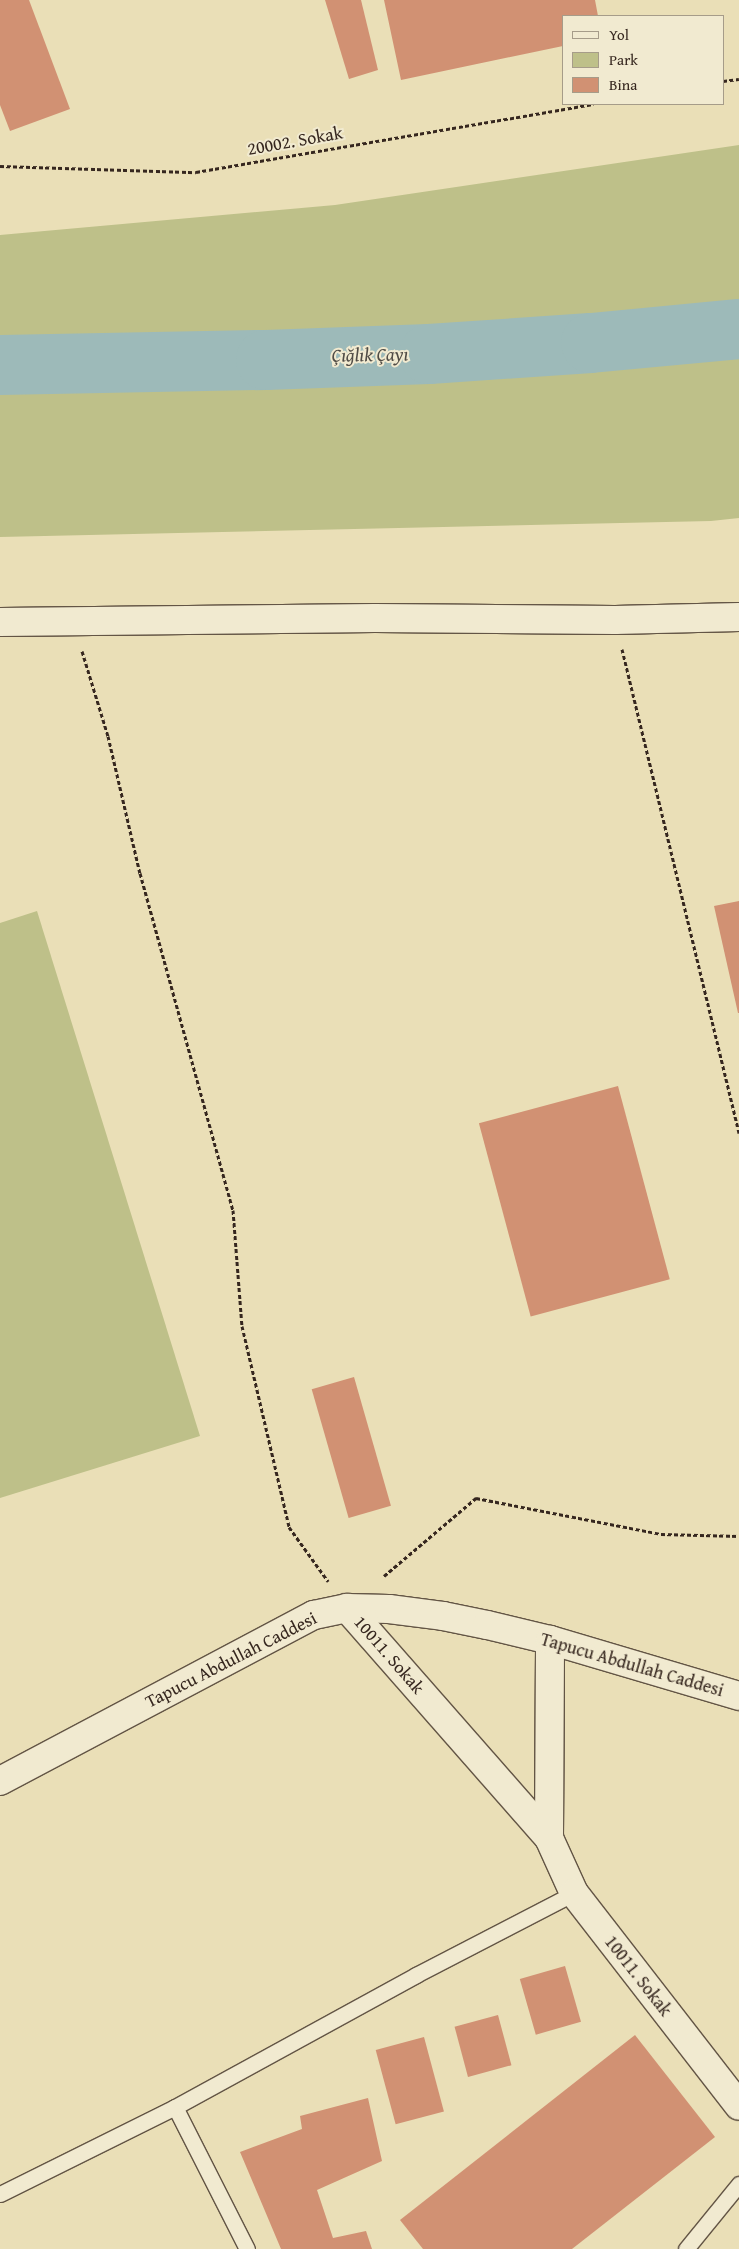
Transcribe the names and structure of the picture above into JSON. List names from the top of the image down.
{
  "streets": {
    "street": ["10011. Sokak", "Tapucu Abdullah Caddesi"],
    "path": ["20002. Sokak"]
  },
  "crossings": [
    ["10011. Sokak", "Tapucu Abdullah Caddesi"]
  ],
  "water": ["Çığlık Çayı"],
  "legend": ["Yol", "Park", "Bina"]
}
